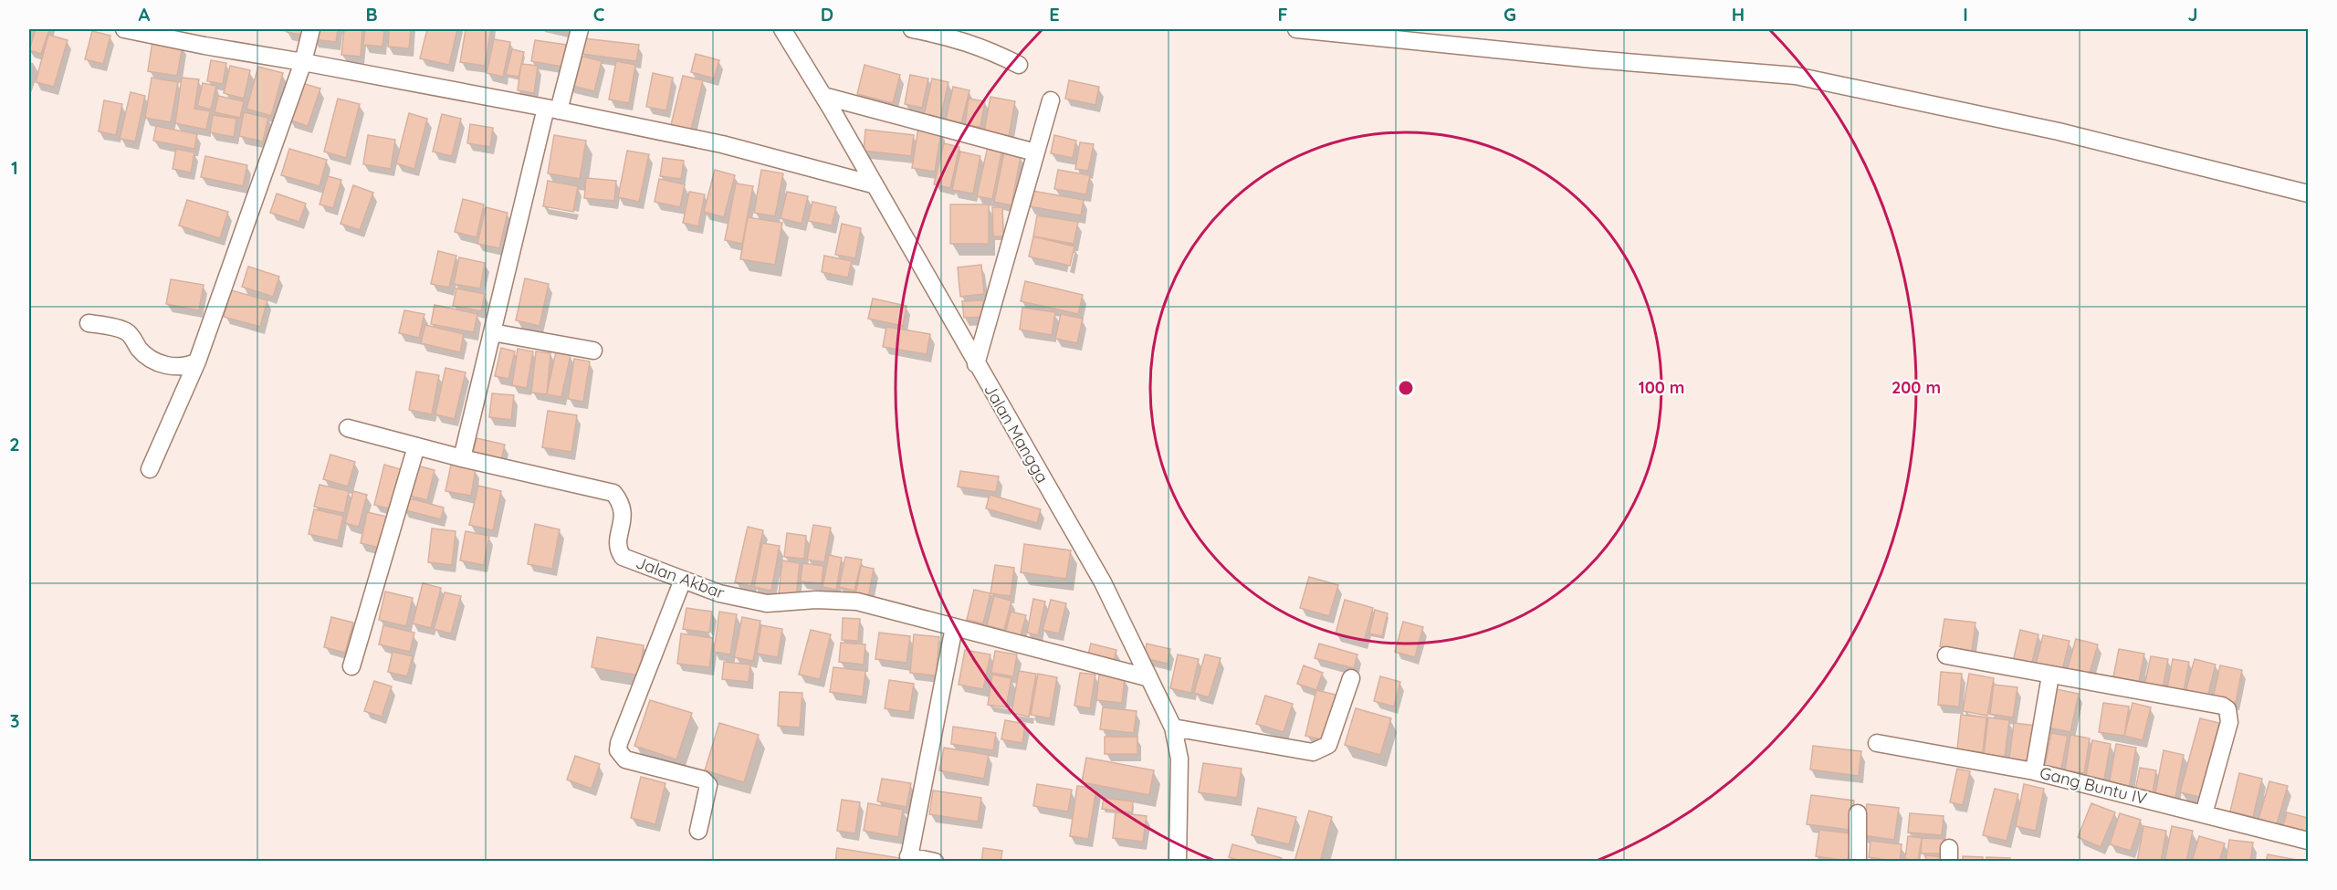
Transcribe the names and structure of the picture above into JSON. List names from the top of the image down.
{
  "streets": {
    "street": ["Jalan Mangga", "Jalan Akbar", "Gang Buntu IV"]
  },
  "crossings": [
    ["Jalan Mangga", "Jalan Akbar"]
  ],
  "grid": {
    "columns": [
      "A",
      "B",
      "C",
      "D",
      "E",
      "F",
      "G",
      "H",
      "I",
      "J"
    ],
    "rows": ["1", "2", "3"]
  },
  "rings": ["100 m", "200 m"]
}
